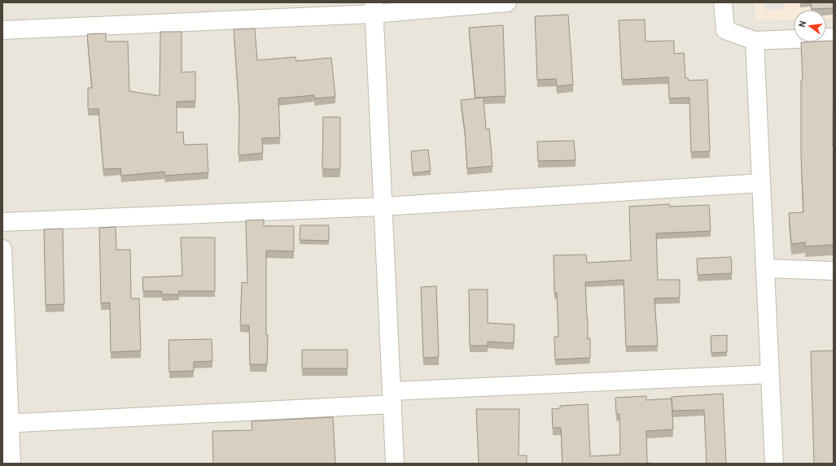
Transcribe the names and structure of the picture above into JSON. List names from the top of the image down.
{
  "north": "left"
}
